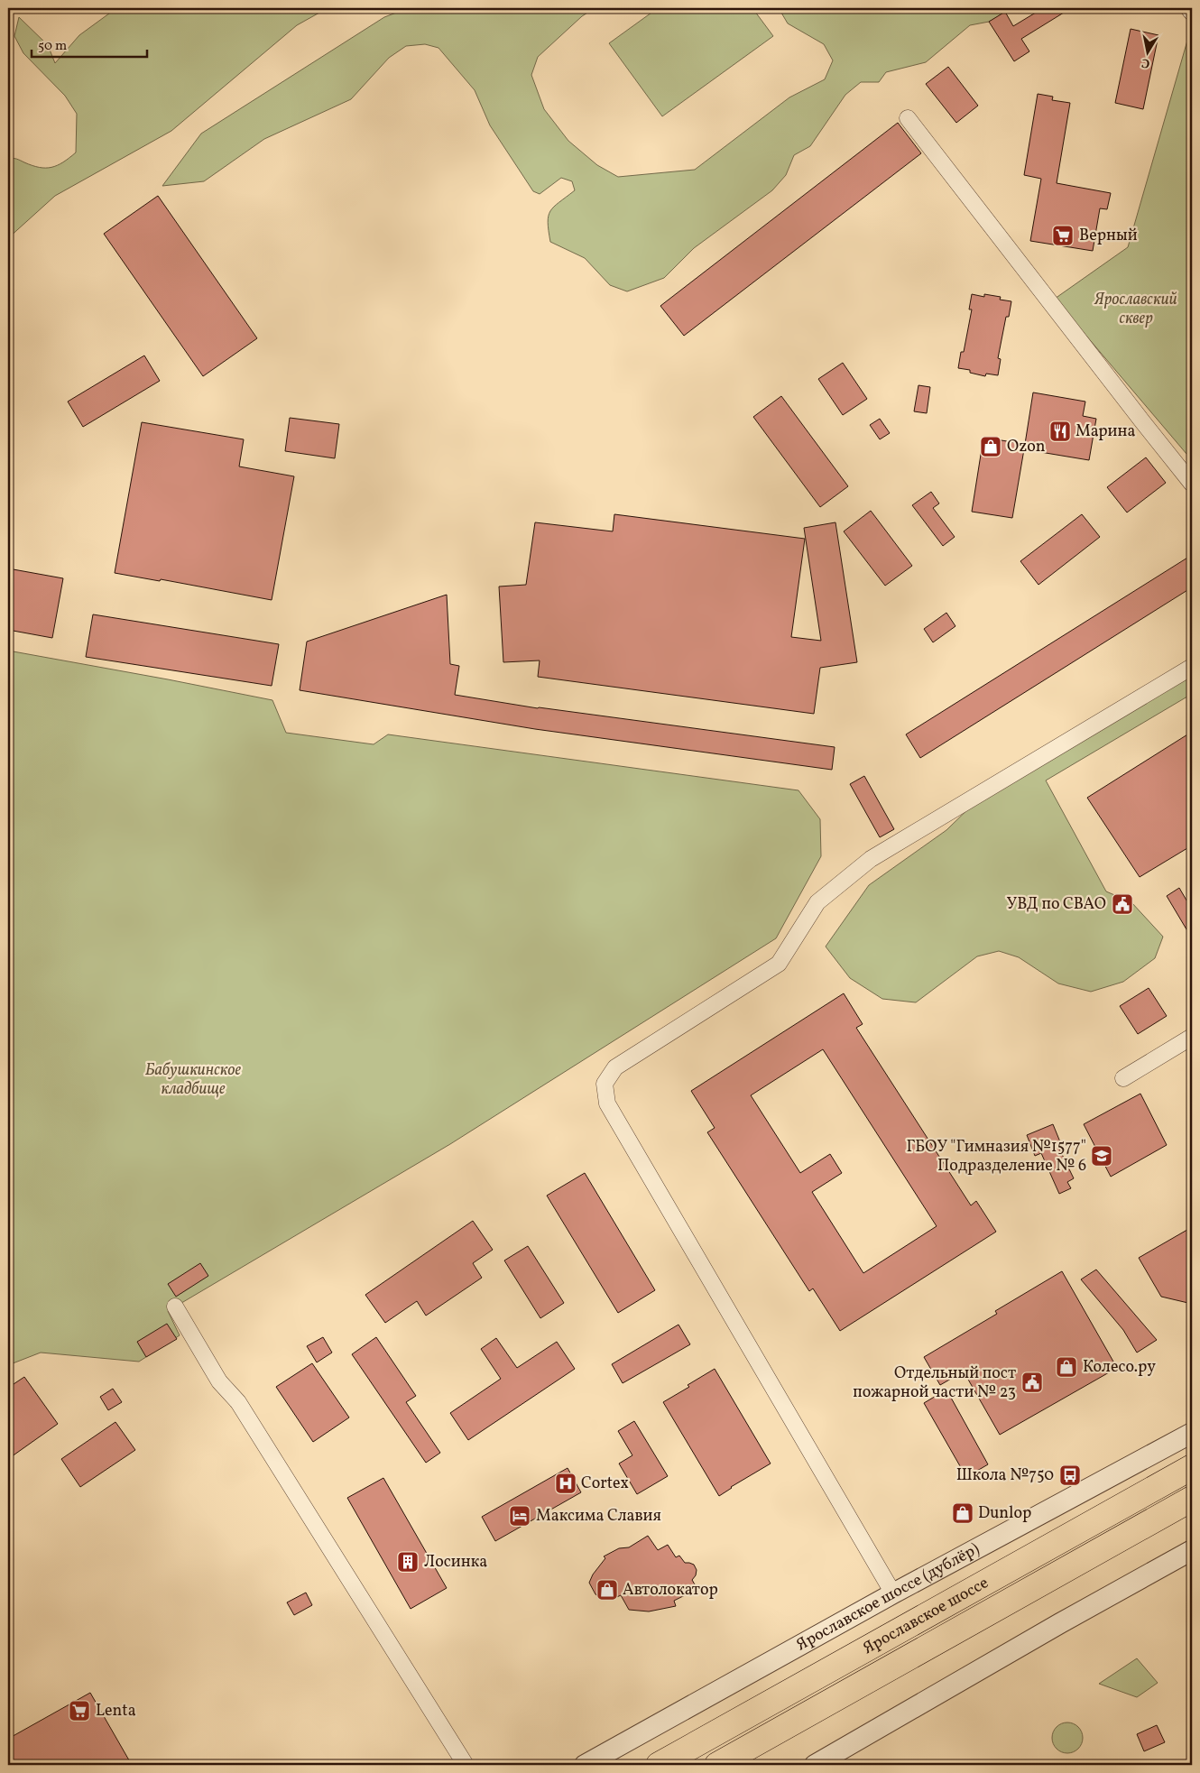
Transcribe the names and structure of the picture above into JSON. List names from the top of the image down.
{
  "streets": {
    "main road": ["Ярославское шоссе"],
    "street": ["Ярославское шоссе (дублёр)"]
  },
  "parks": ["Ярославский сквер", "Бабушкинское кладбище"],
  "places": {
    "supermarket": ["Верный", "Lenta"],
    "restaurant": ["Марина"],
    "shop": [
      "Ozon",
      "Колесо.ру",
      "Dunlop",
      "Автолокатор"
    ],
    "public building": ["УВД по СВАО", "Отдельный пост пожарной части № 23"],
    "school or university": ["ГБОУ \"Гимназия №1577\" Подразделение № 6"],
    "bus stop": ["Школа №750"],
    "hospital": ["Cortex"],
    "hotel": ["Максима Славия"],
    "building": ["Лосинка"]
  },
  "scale_bar": "50 m",
  "north": "bottom"
}
